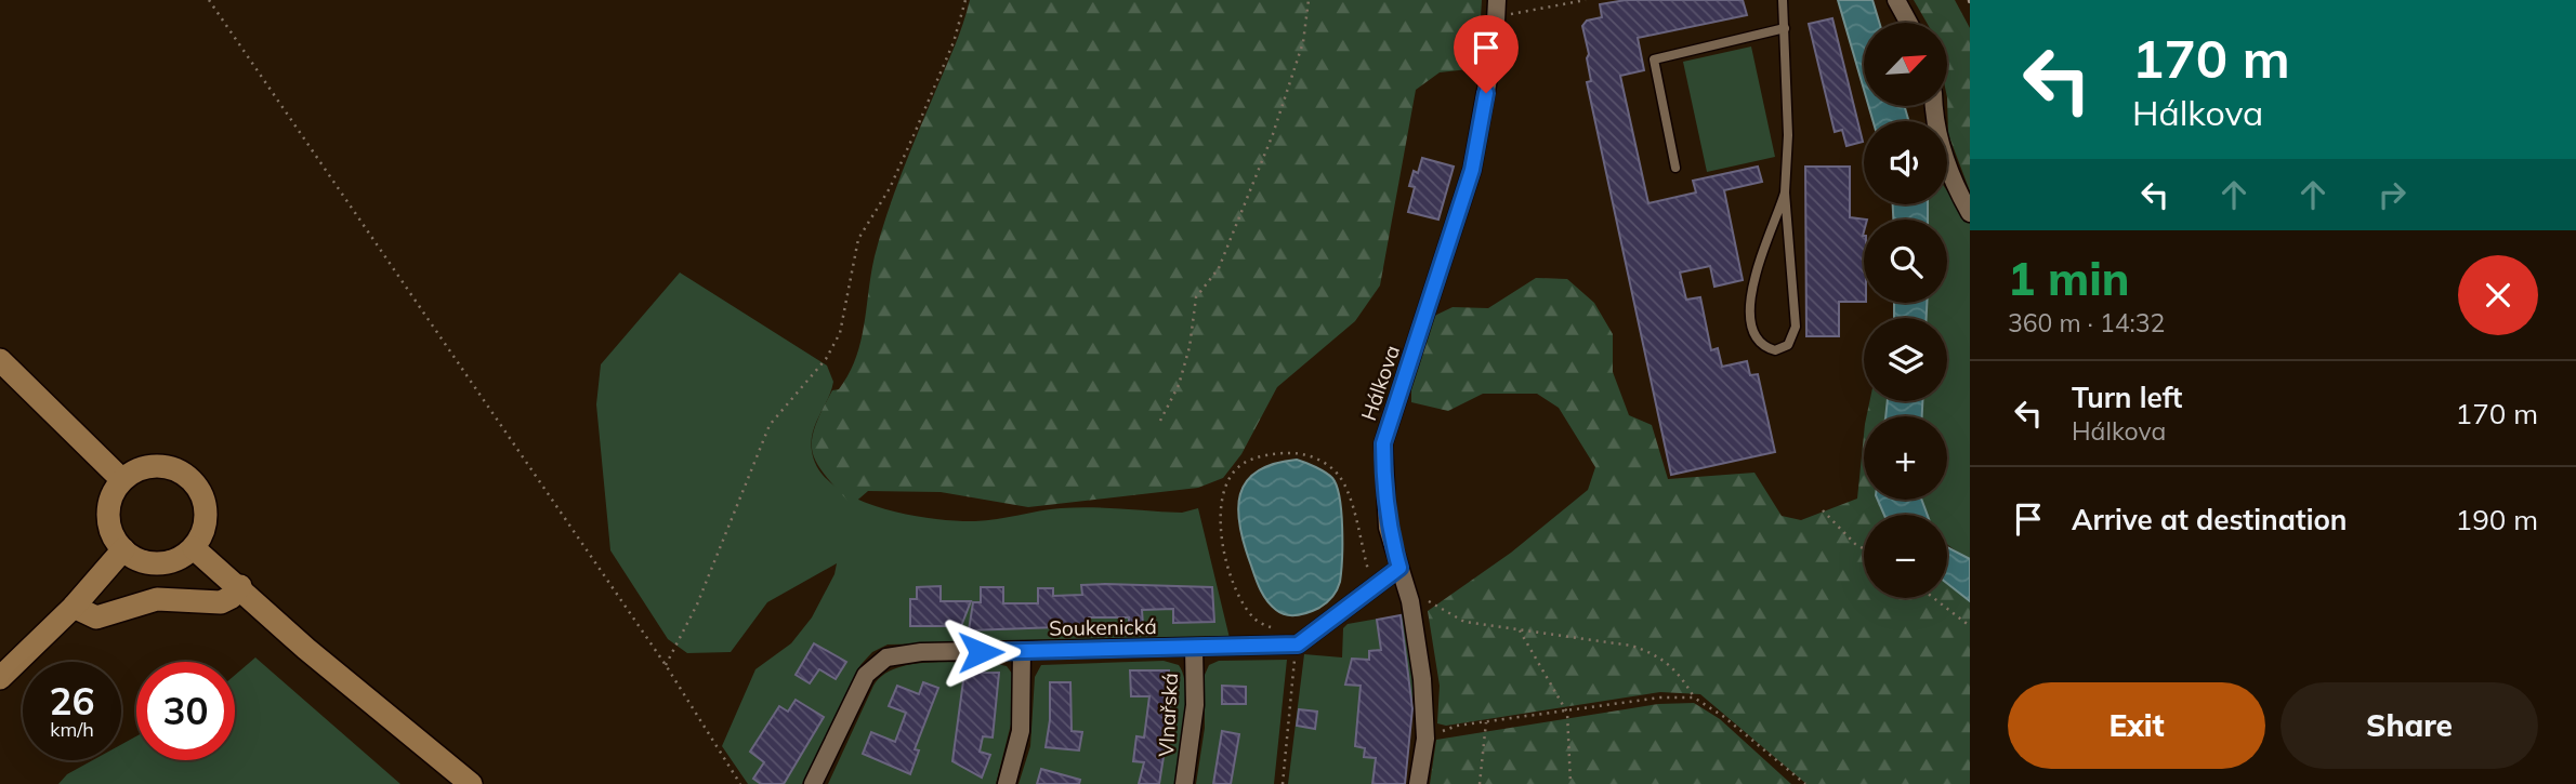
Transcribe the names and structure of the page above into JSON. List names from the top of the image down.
{
  "streets": {
    "street": ["Hálkova", "Soukenická", "Vlnařská"]
  },
  "crossings": [
    ["Soukenická", "Vlnařská"]
  ],
  "north": "top right",
  "page": {
    "turn": ["170 m", "Hálkova"],
    "map_buttons": ["+", "−"],
    "heading": ["1 min", "360 m · 14:32"],
    "list": [
      {
        "name": "Turn left",
        "note": "Hálkova",
        "value": "170 m"
      },
      {
        "name": "Arrive at destination",
        "value": "190 m"
      }
    ],
    "speed": "26 km/h",
    "limit": "30",
    "buttons": ["Exit", "Share"]
  }
}
